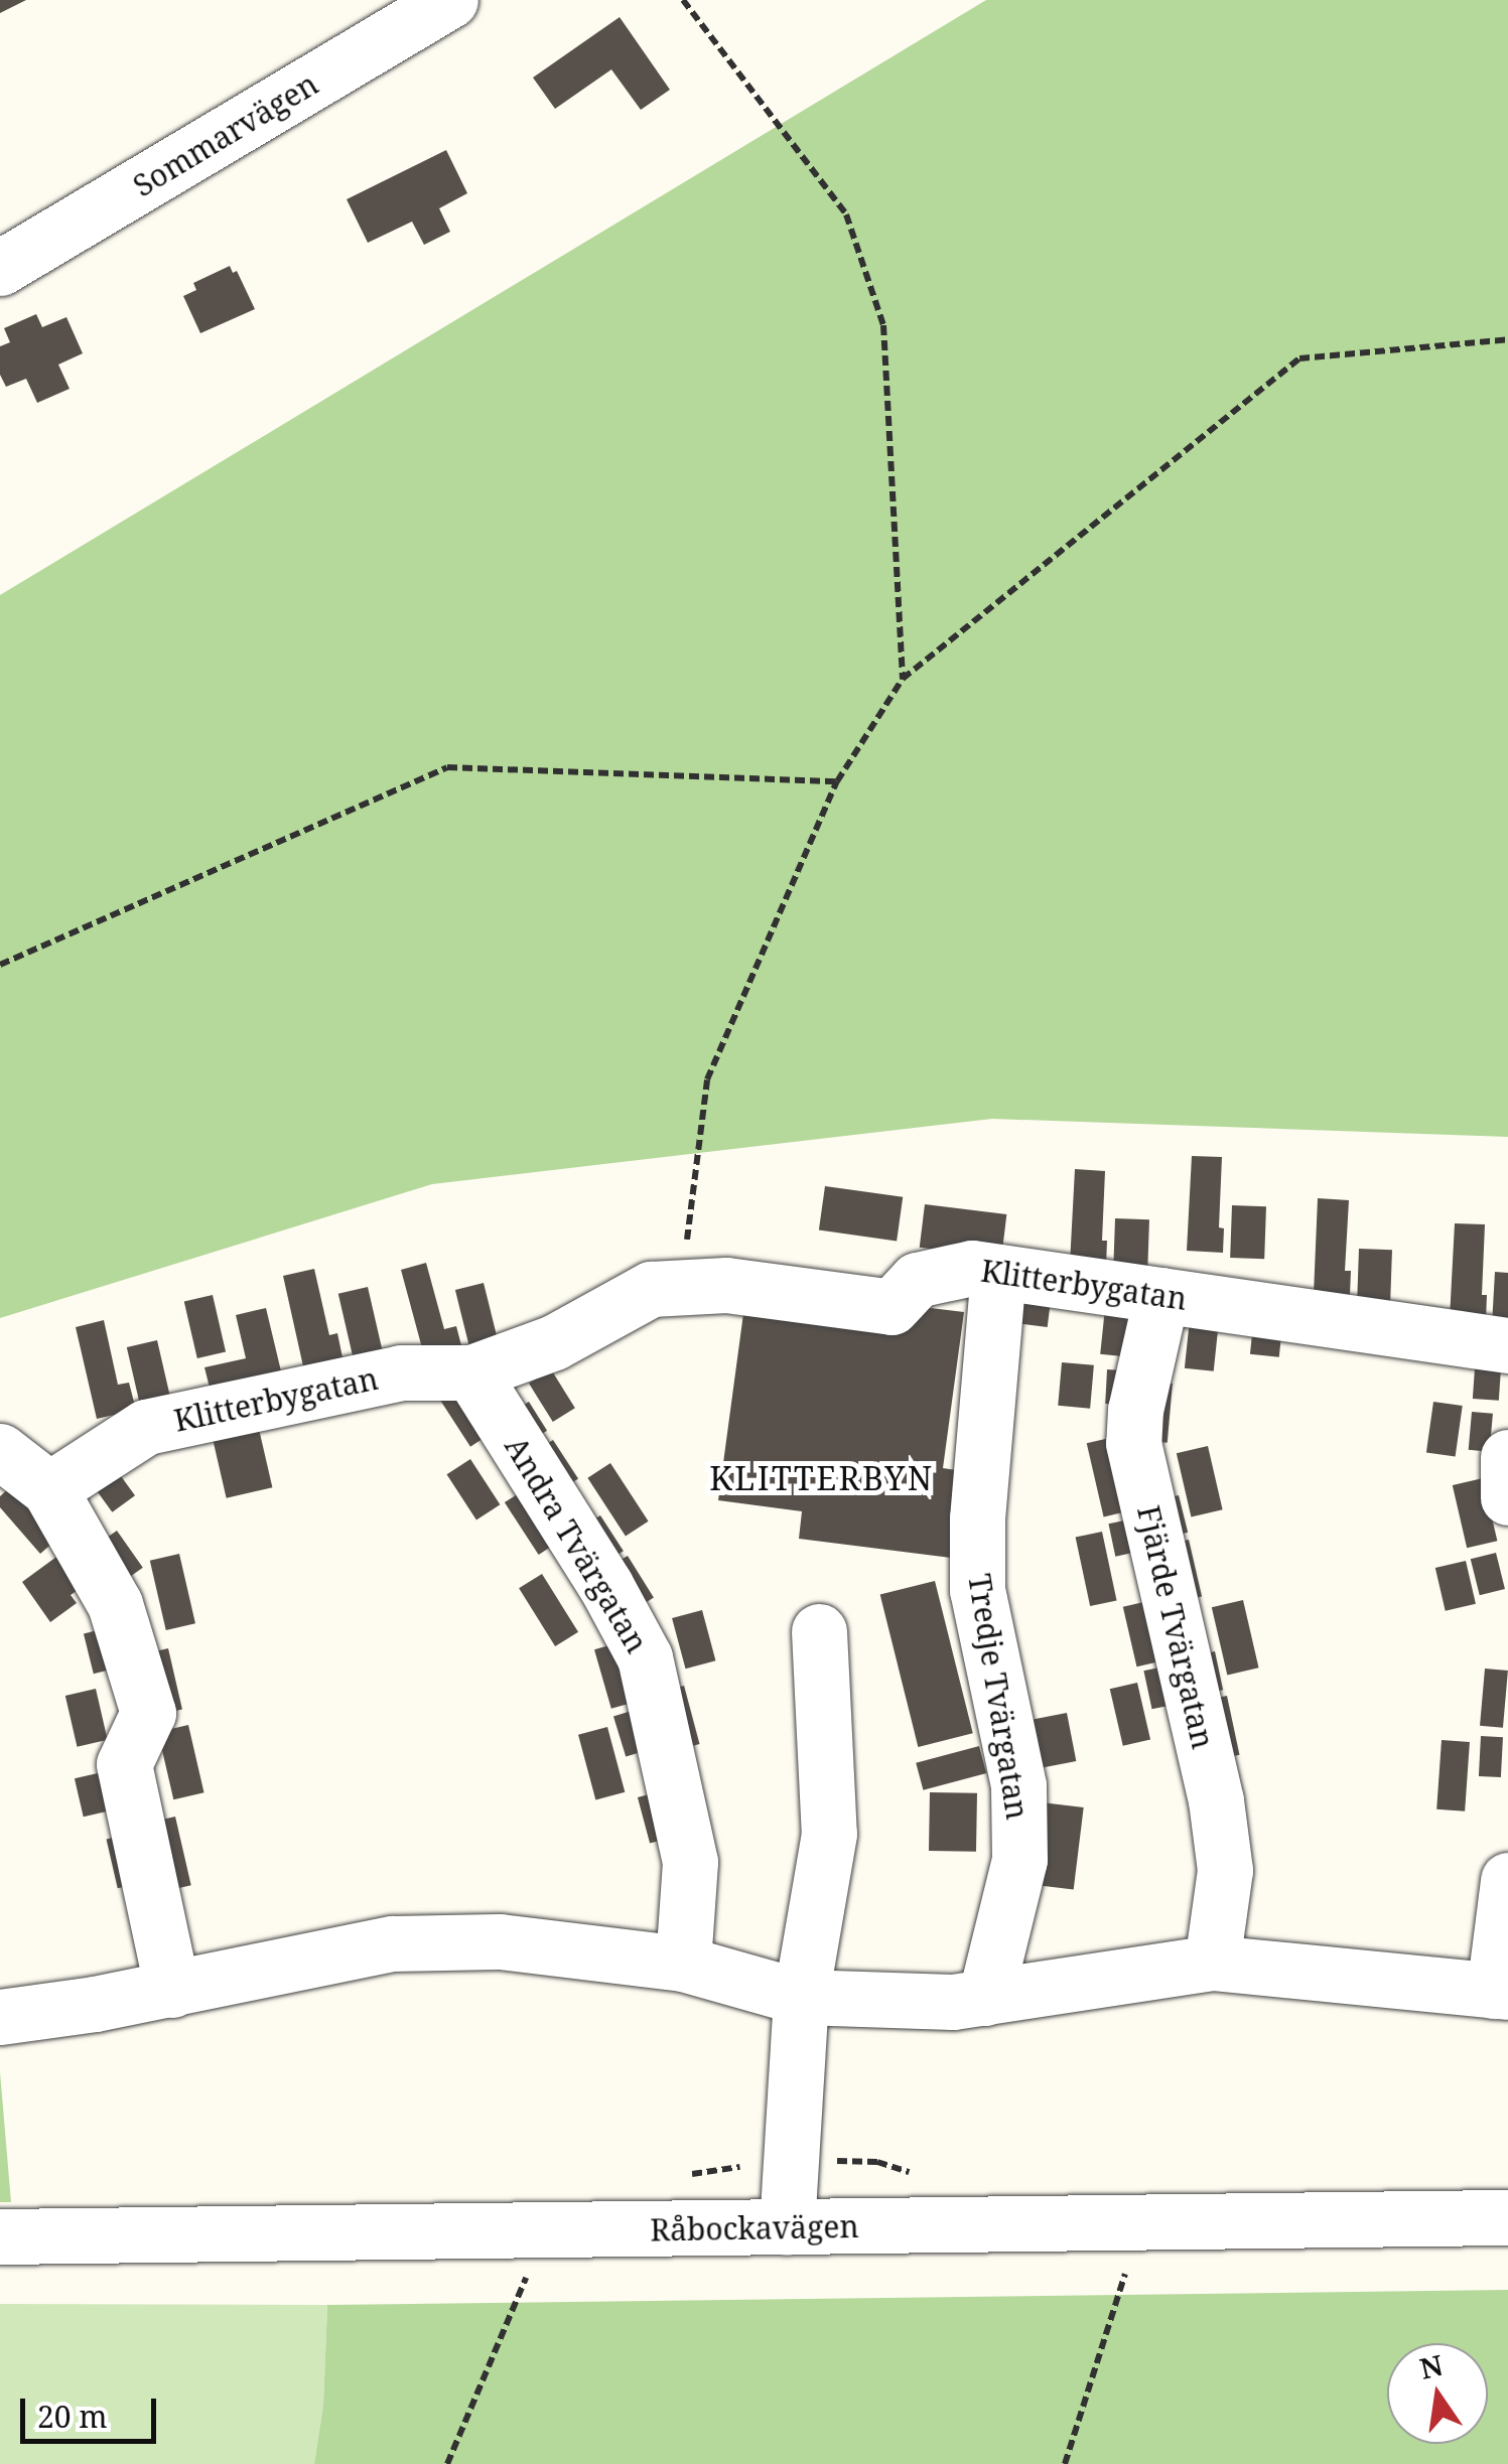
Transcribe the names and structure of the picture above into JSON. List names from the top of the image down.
{
  "streets": {
    "street": [
      "Sommarvägen",
      "Klitterbygatan",
      "Andra Tvärgatan",
      "Fjärde Tvärgatan",
      "Tredje Tvärgatan",
      "Råbockavägen"
    ]
  },
  "crossings": [
    ["Klitterbygatan", "Andra Tvärgatan"],
    ["Klitterbygatan", "Fjärde Tvärgatan"],
    ["Klitterbygatan", "Tredje Tvärgatan"]
  ],
  "districts": ["KLITTERBYN"],
  "scale_bar": "20 m",
  "north": "top"
}
